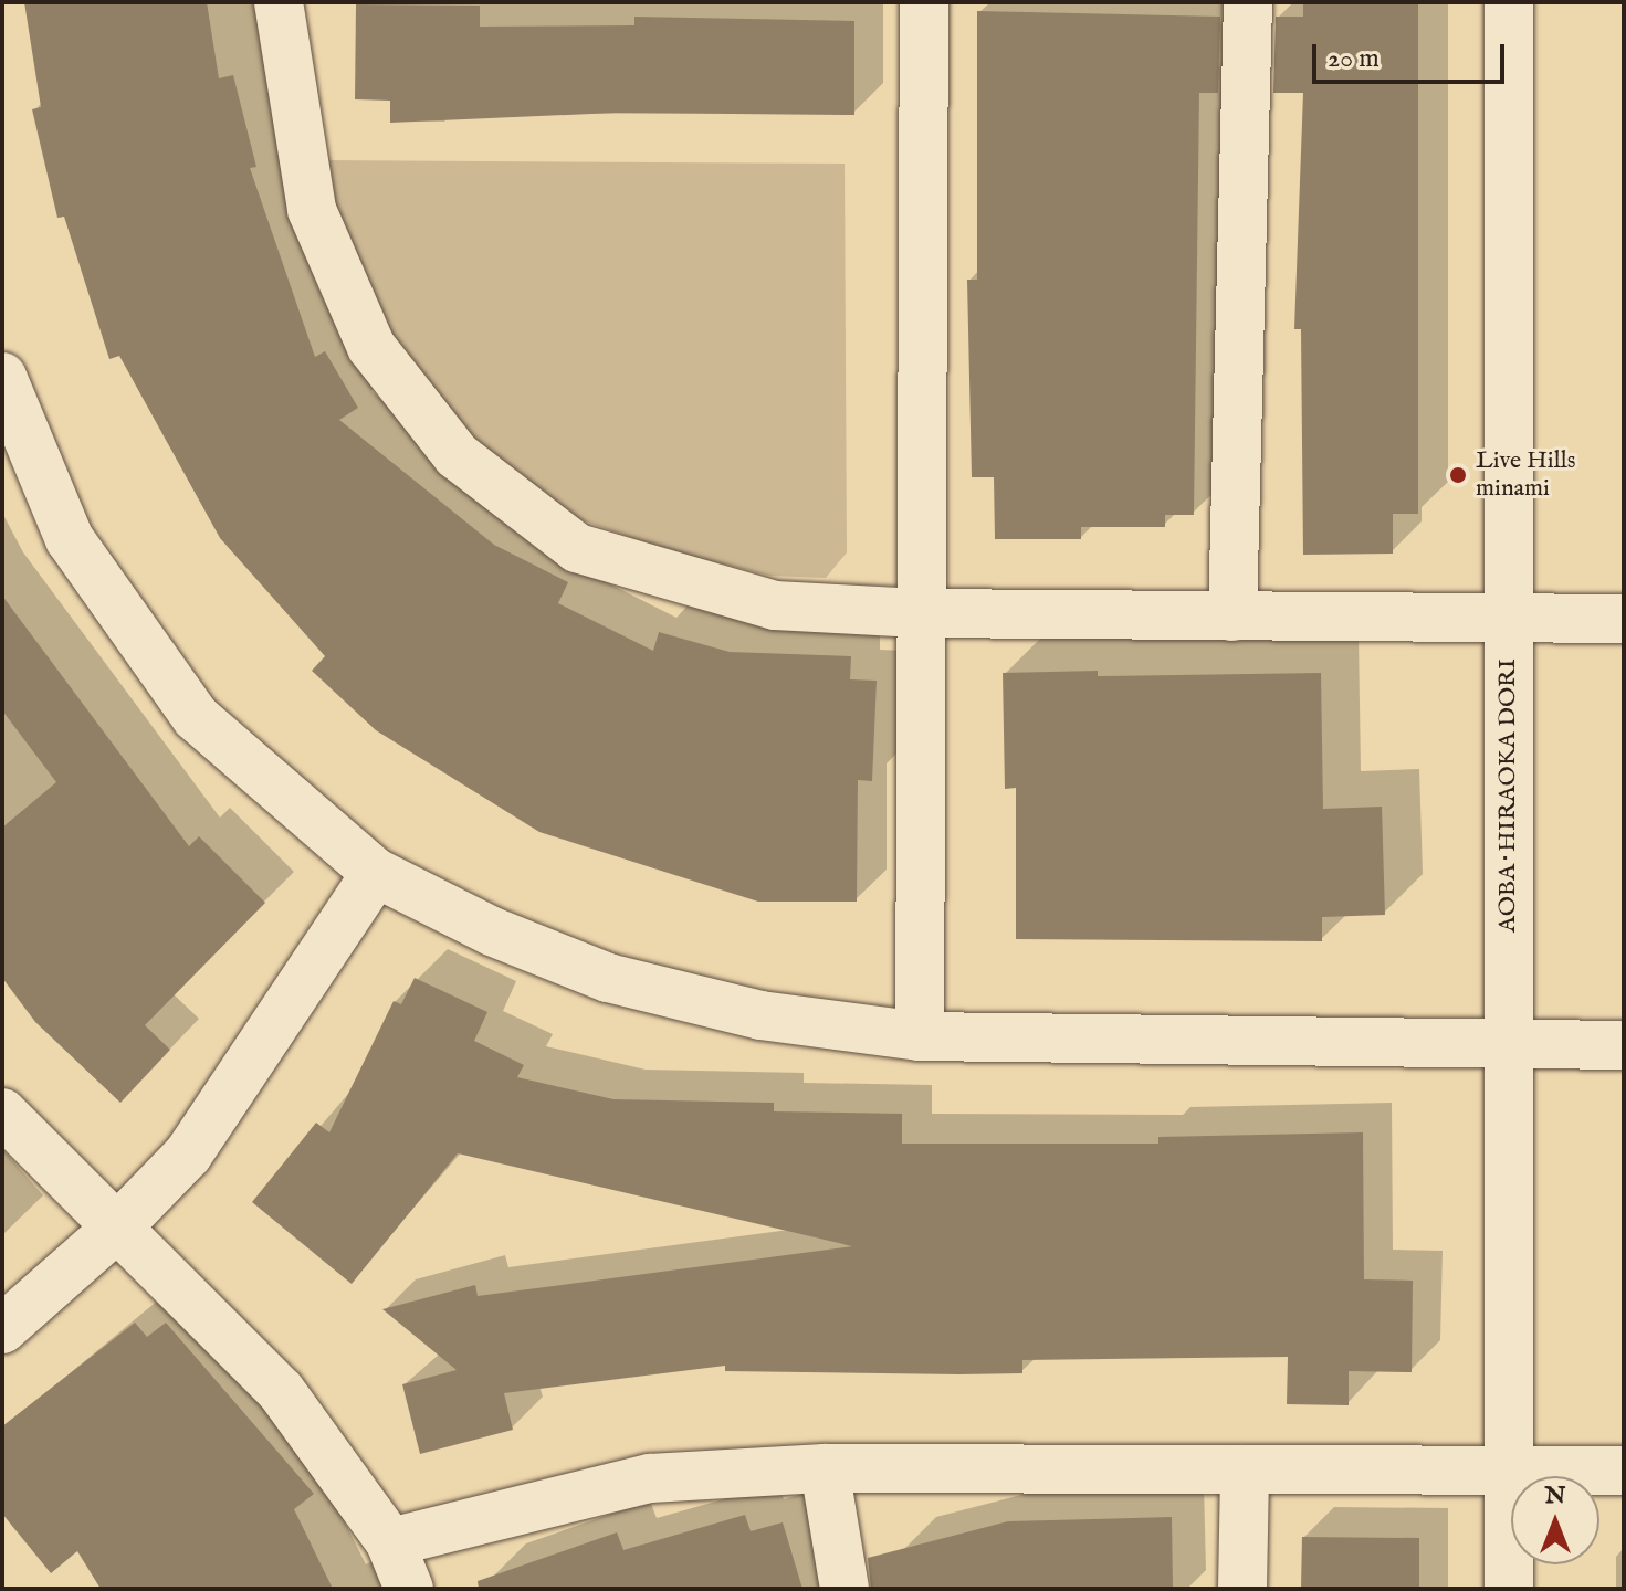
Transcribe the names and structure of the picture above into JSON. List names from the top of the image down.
{
  "streets": {
    "street": ["AOBA･HIRAOKA DORI"]
  },
  "places": ["Live Hills minami"],
  "scale_bar": "20 m",
  "north": "top"
}
